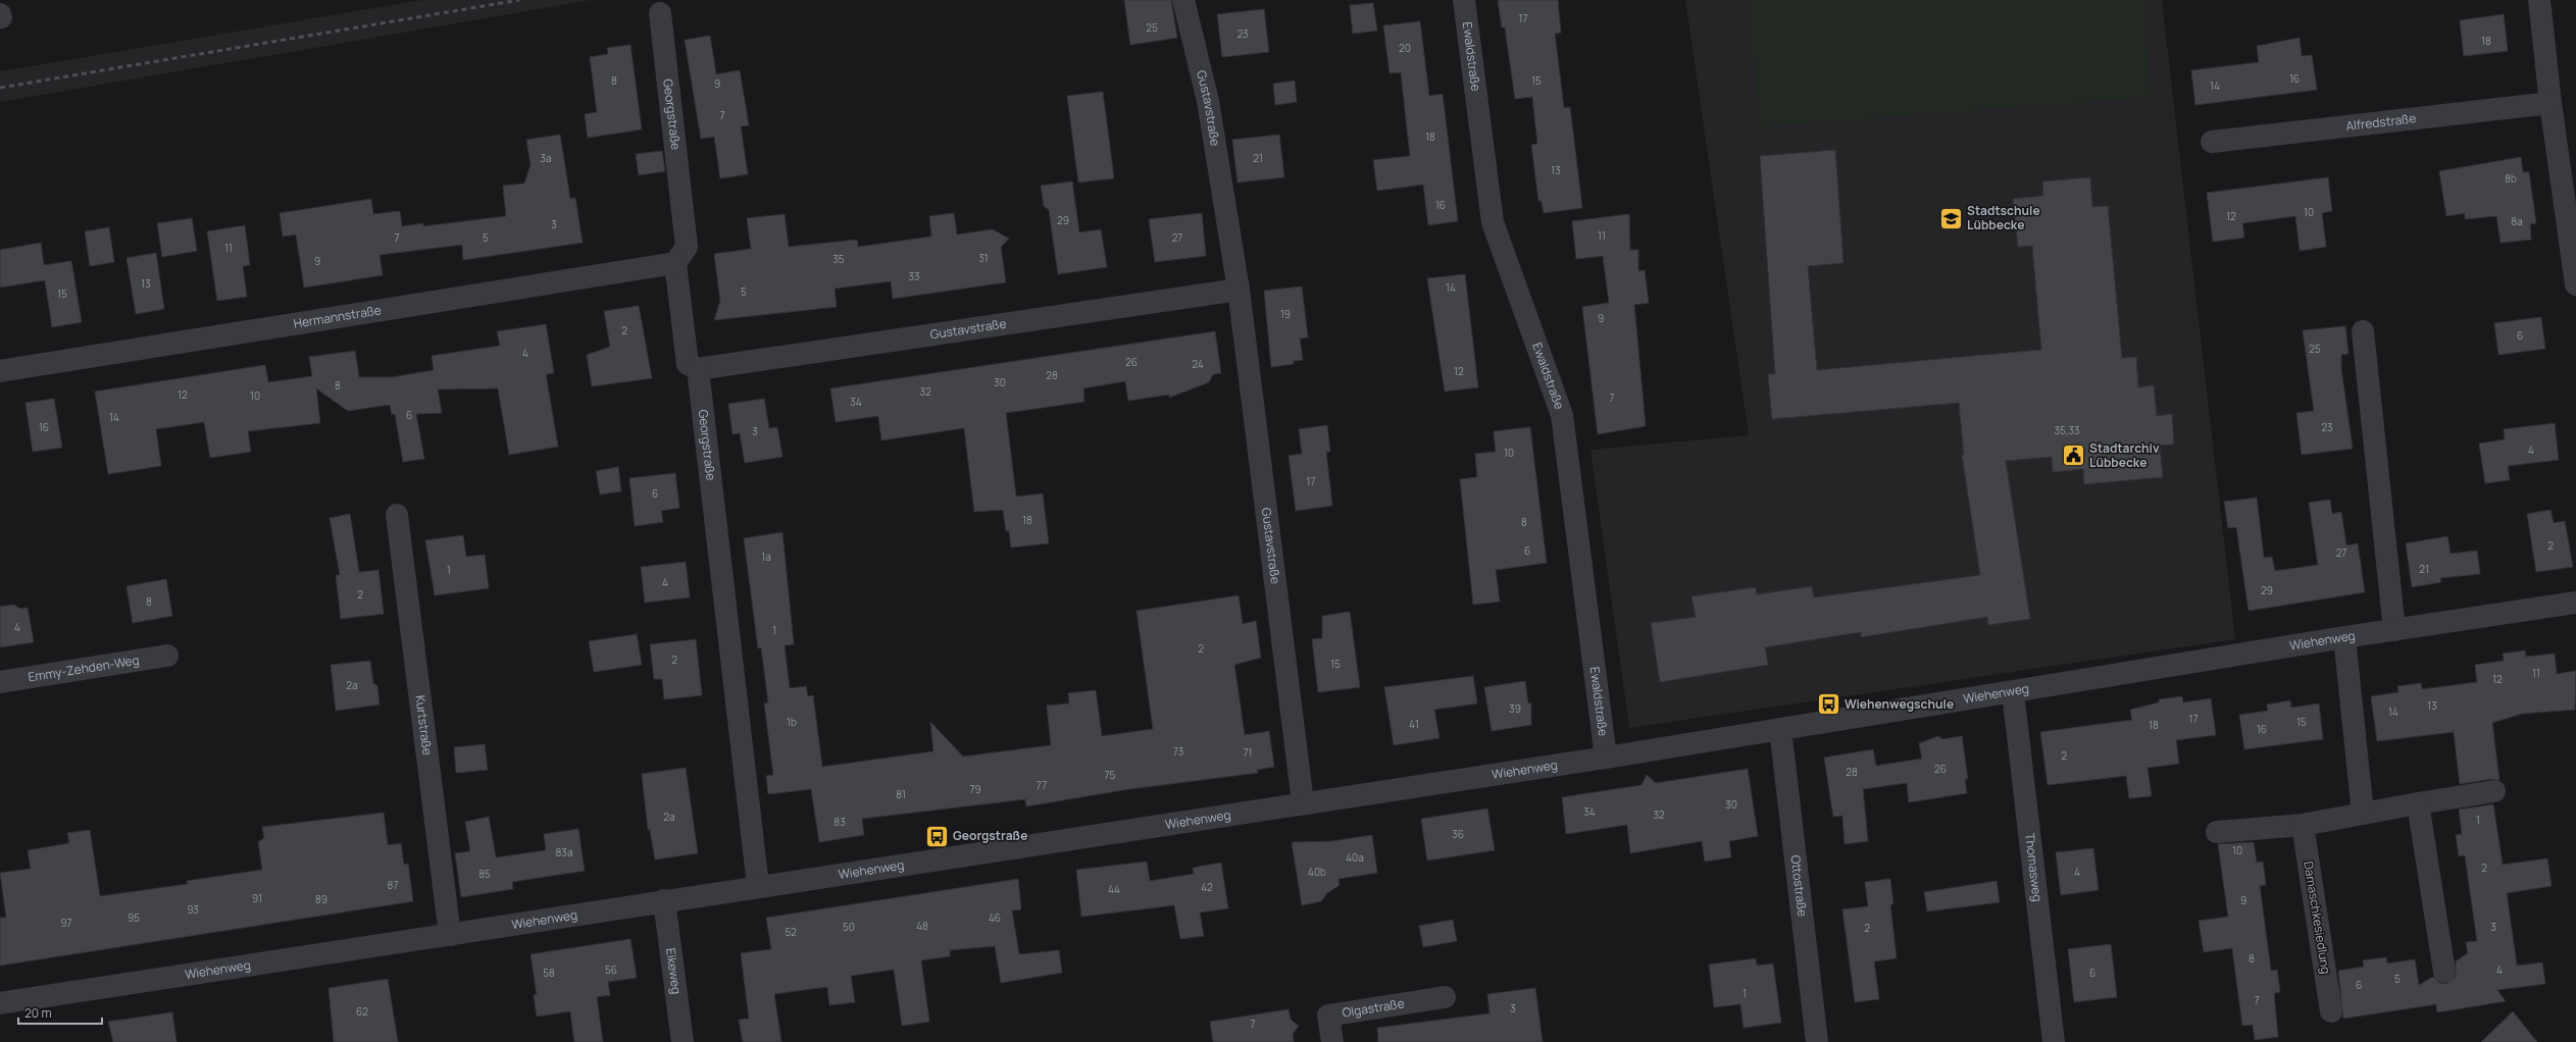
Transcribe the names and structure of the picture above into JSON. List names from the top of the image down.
{
  "streets": {
    "street": [
      "Ewaldstraße",
      "Gustavstraße",
      "Georgstraße",
      "Alfredstraße",
      "Hermannstraße",
      "Wiehenweg",
      "Emmy-Zehden-Weg",
      "Kurtstraße",
      "Thomasweg",
      "Ottostraße",
      "Damaschkesiedlung",
      "Eikeweg",
      "Olgastraße"
    ]
  },
  "crossings": [
    ["Ewaldstraße", "Wiehenweg"],
    ["Gustavstraße", "Georgstraße"],
    ["Gustavstraße", "Wiehenweg"],
    ["Georgstraße", "Hermannstraße"],
    ["Georgstraße", "Wiehenweg"],
    ["Wiehenweg", "Kurtstraße"],
    ["Wiehenweg", "Thomasweg"],
    ["Wiehenweg", "Ottostraße"],
    ["Wiehenweg", "Eikeweg"]
  ],
  "places": {
    "school or university": ["Stadtschule Lübbecke"],
    "public building": ["Stadtarchiv Lübbecke"],
    "bus stop": ["Wiehenwegschule", "Georgstraße"]
  },
  "house_numbers": [
    "17",
    "25",
    "23",
    "18",
    "20",
    "16",
    "8",
    "15",
    "9",
    "14",
    "7",
    "18",
    "3a",
    "21",
    "13",
    "8b",
    "16",
    "10",
    "12",
    "29",
    "8a",
    "3",
    "11",
    "7",
    "5",
    "27",
    "11",
    "31",
    "35",
    "9",
    "33",
    "13",
    "14",
    "5",
    "15",
    "19",
    "9",
    "2",
    "6",
    "25",
    "4",
    "26",
    "24",
    "12",
    "28",
    "30",
    "8",
    "32",
    "12",
    "10",
    "7",
    "34",
    "6",
    "14",
    "16",
    "23",
    "35,33",
    "3",
    "4",
    "10",
    "17",
    "6",
    "18",
    "8",
    "2",
    "6",
    "27",
    "1a",
    "21",
    "1",
    "4",
    "29",
    "2",
    "8",
    "4",
    "1",
    "2",
    "2",
    "15",
    "11",
    "12",
    "2a",
    "13",
    "39",
    "14",
    "17",
    "1b",
    "15",
    "41",
    "18",
    "16",
    "73",
    "71",
    "2",
    "26",
    "28",
    "75",
    "77",
    "79",
    "81",
    "30",
    "34",
    "32",
    "2a",
    "1",
    "83",
    "36",
    "10",
    "83a",
    "40a",
    "2",
    "40b",
    "4",
    "85",
    "87",
    "42",
    "44",
    "91",
    "89",
    "9",
    "93",
    "95",
    "46",
    "97",
    "48",
    "50",
    "3",
    "2",
    "52",
    "8",
    "56",
    "4",
    "58",
    "6",
    "5",
    "6",
    "1",
    "7",
    "3",
    "62",
    "7"
  ],
  "scale_bar": "20 m"
}
